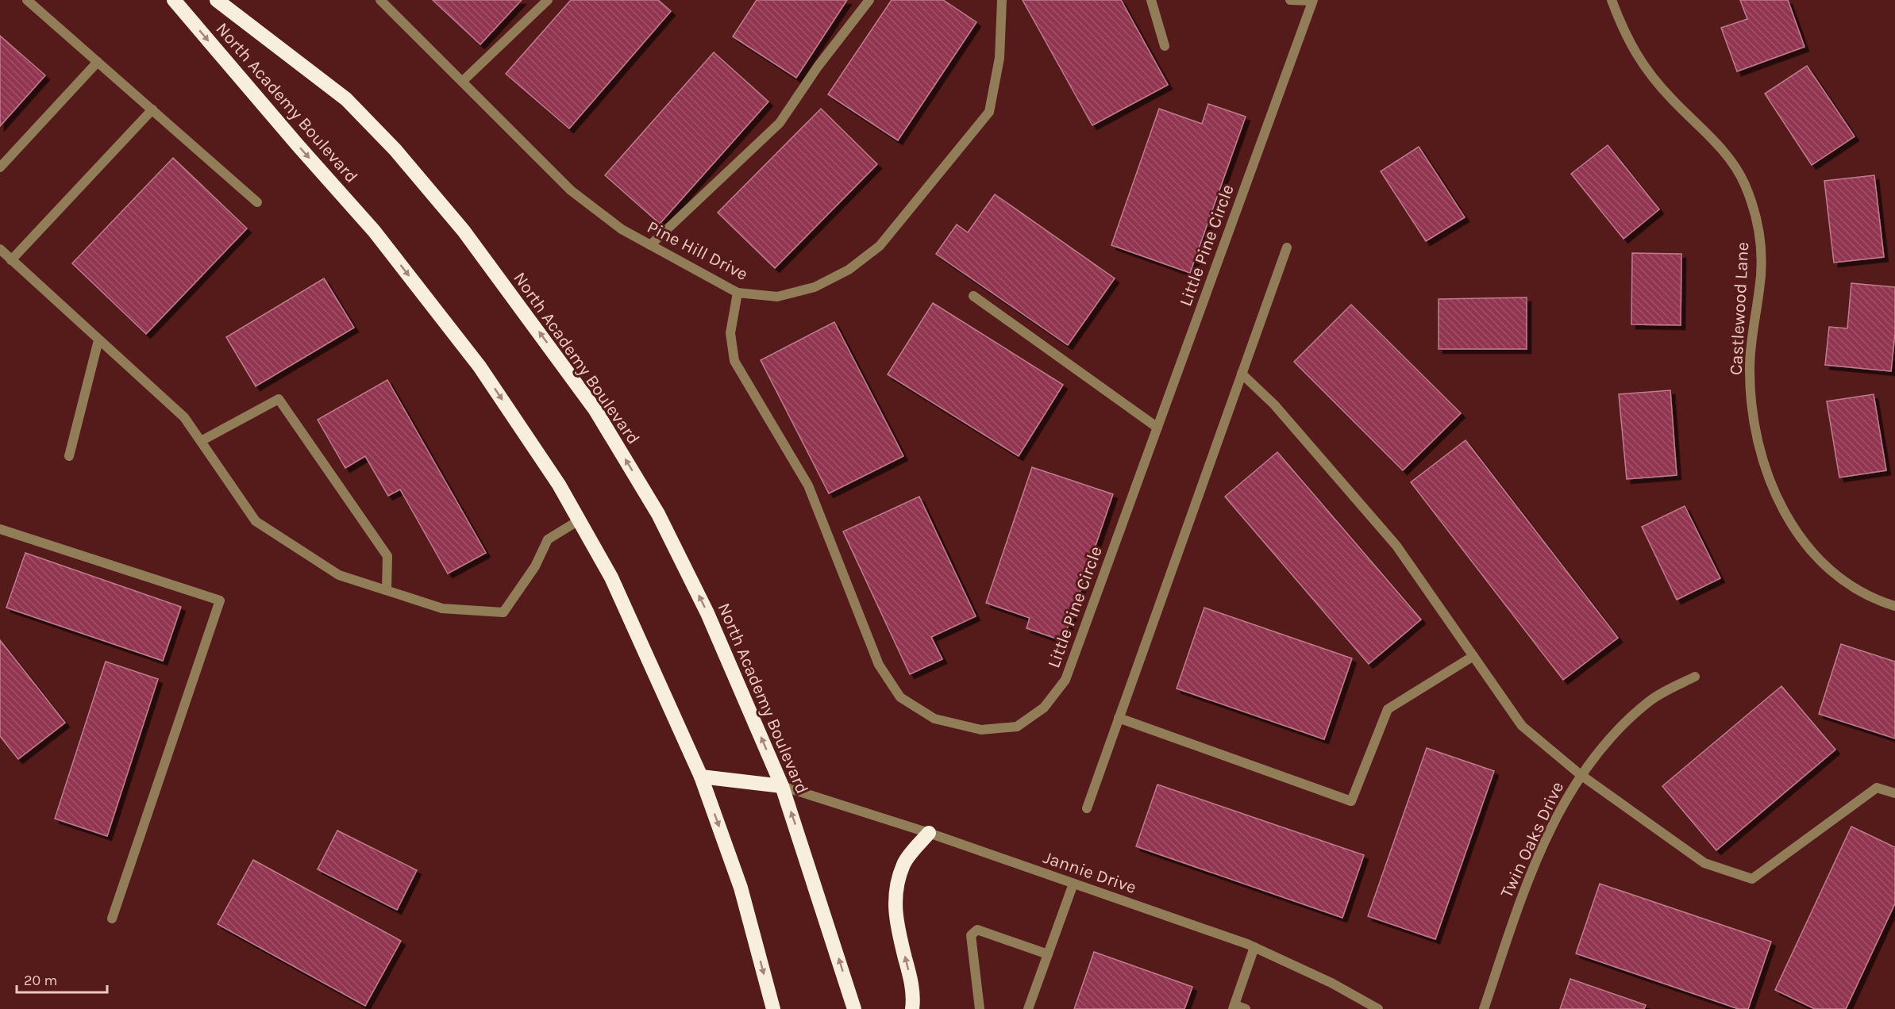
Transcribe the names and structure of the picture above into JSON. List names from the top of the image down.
{
  "streets": {
    "highway": ["North Academy Boulevard"],
    "street": [
      "Little Pine Circle",
      "Pine Hill Drive",
      "Castlewood Lane",
      "Twin Oaks Drive",
      "Jannie Drive"
    ]
  },
  "crossings": [
    ["North Academy Boulevard", "Jannie Drive"],
    ["Little Pine Circle", "Pine Hill Drive"]
  ],
  "scale_bar": "20 m"
}
